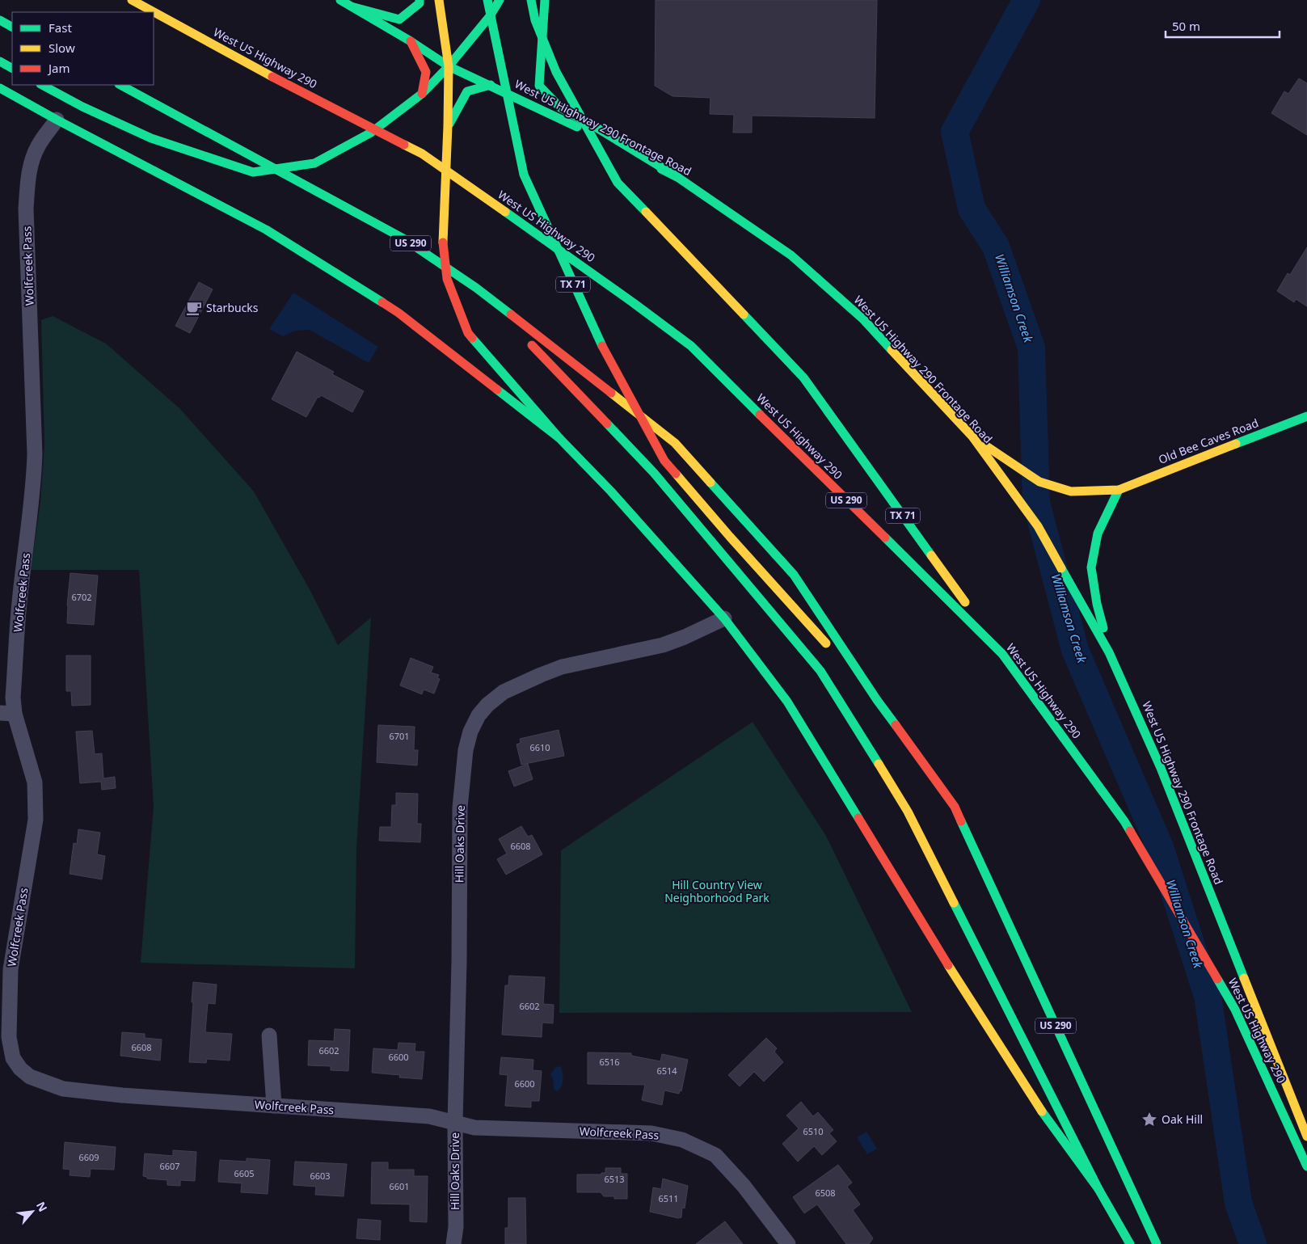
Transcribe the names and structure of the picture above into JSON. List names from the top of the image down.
{
  "streets": {
    "main road": [
      "West US Highway 290",
      "West US Highway 290 Frontage Road",
      "US 290",
      "TX 71",
      "Old Bee Caves Road"
    ],
    "street": ["Wolfcreek Pass", "Hill Oaks Drive"]
  },
  "crossings": [
    ["West US Highway 290", "US 290"],
    ["West US Highway 290", "TX 71"],
    ["West US Highway 290 Frontage Road", "Old Bee Caves Road"],
    ["US 290", "TX 71"],
    ["Wolfcreek Pass", "Hill Oaks Drive"]
  ],
  "water": ["Williamson Creek"],
  "parks": ["Hill Country View Neighborhood Park"],
  "places": {
    "cafe": ["Starbucks"],
    "place": ["Oak Hill"]
  },
  "house_numbers": [
    "6702",
    "6701",
    "6610",
    "6608",
    "6602",
    "6608",
    "6602",
    "6600",
    "6516",
    "6514",
    "6600",
    "6510",
    "6609",
    "6607",
    "6605",
    "6603",
    "6513",
    "6601",
    "6508",
    "6511"
  ],
  "legend": ["Fast", "Slow", "Jam"],
  "scale_bar": "50 m",
  "north": "top right"
}
